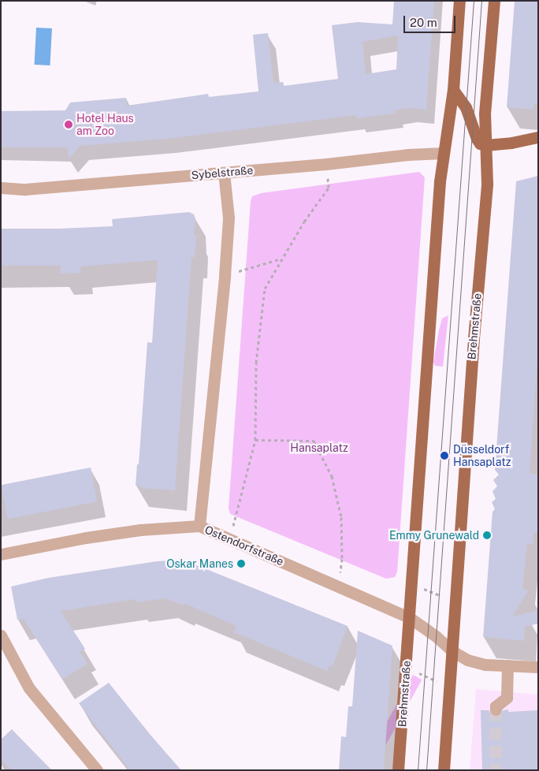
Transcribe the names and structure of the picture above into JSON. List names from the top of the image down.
{
  "streets": {
    "main road": ["Brehmstraße"],
    "street": ["Sybelstraße", "Ostendorfstraße"]
  },
  "crossings": [
    ["Sybelstraße", "Brehmstraße"],
    ["Brehmstraße", "Ostendorfstraße"]
  ],
  "parks": ["Hansaplatz"],
  "places": [
    "Hotel Haus am Zoo",
    "Düsseldorf Hansaplatz",
    "Emmy Grunewald",
    "Oskar Manes"
  ],
  "scale_bar": "20 m"
}
